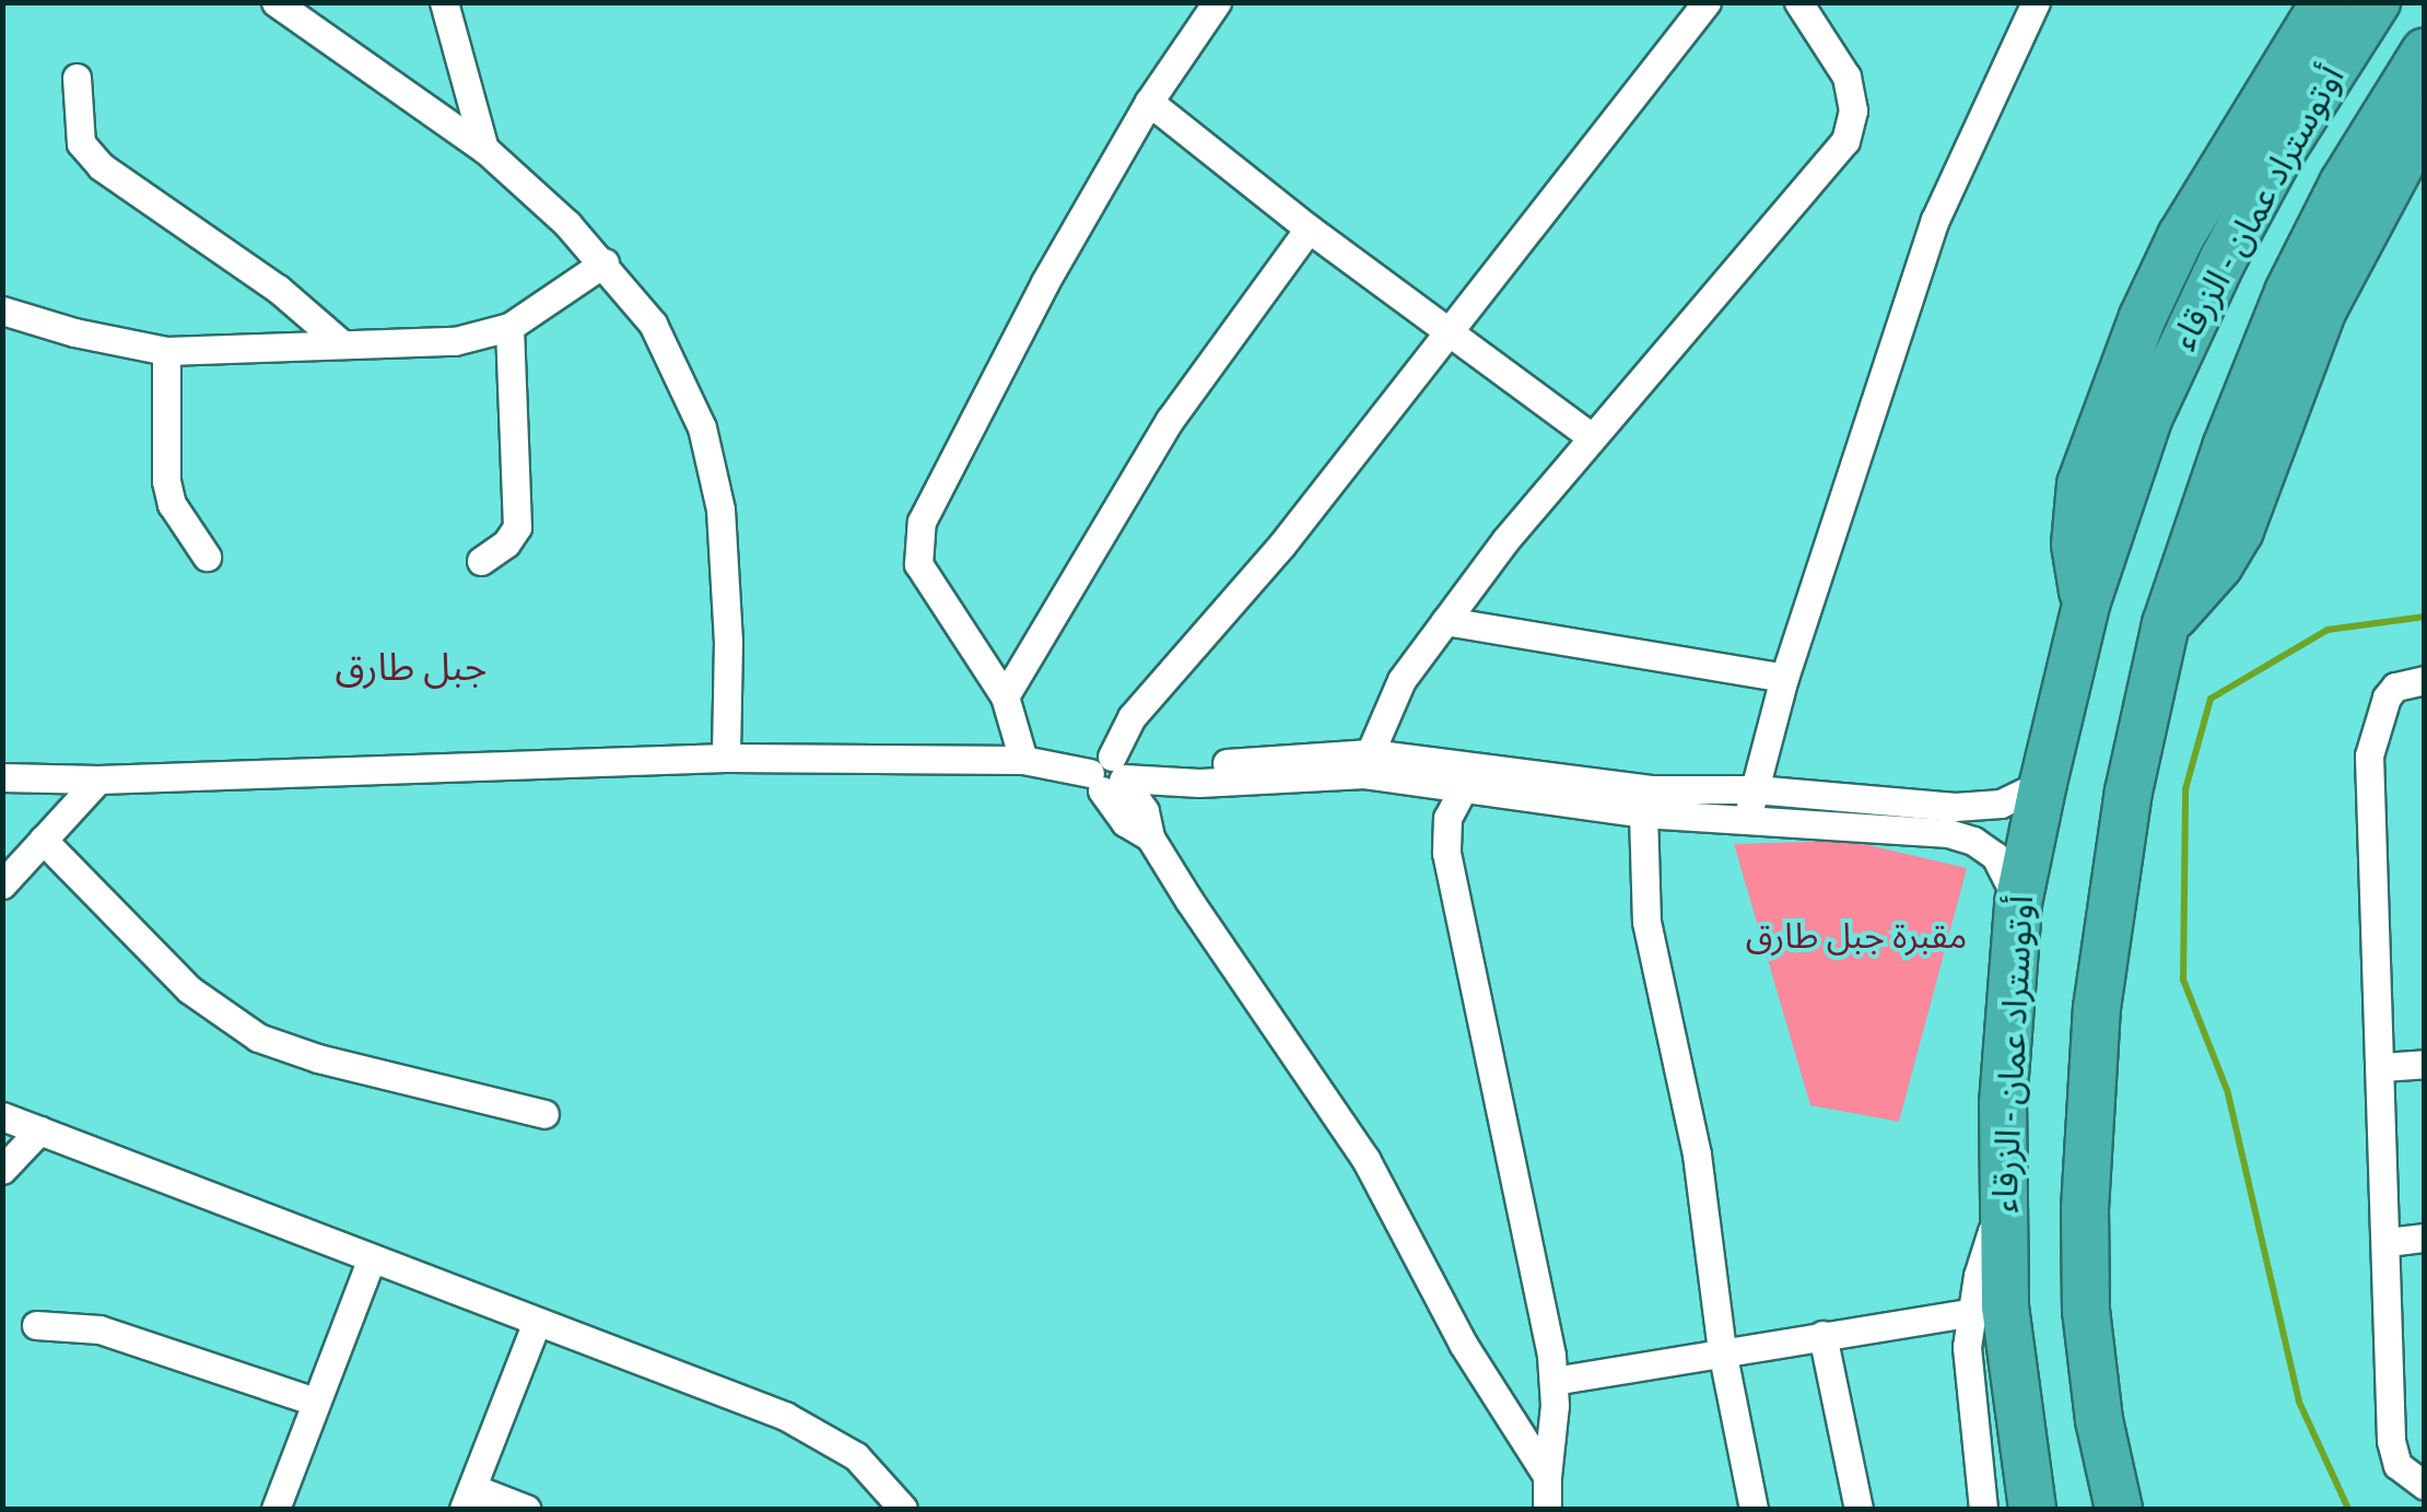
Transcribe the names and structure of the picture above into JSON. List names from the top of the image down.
{
  "streets": {
    "highway": ["أوتوستراد عمان - الزرقاء"]
  },
  "districts": ["جبل طارق"],
  "parks": ["مقبرة جبل طارق"]
}
